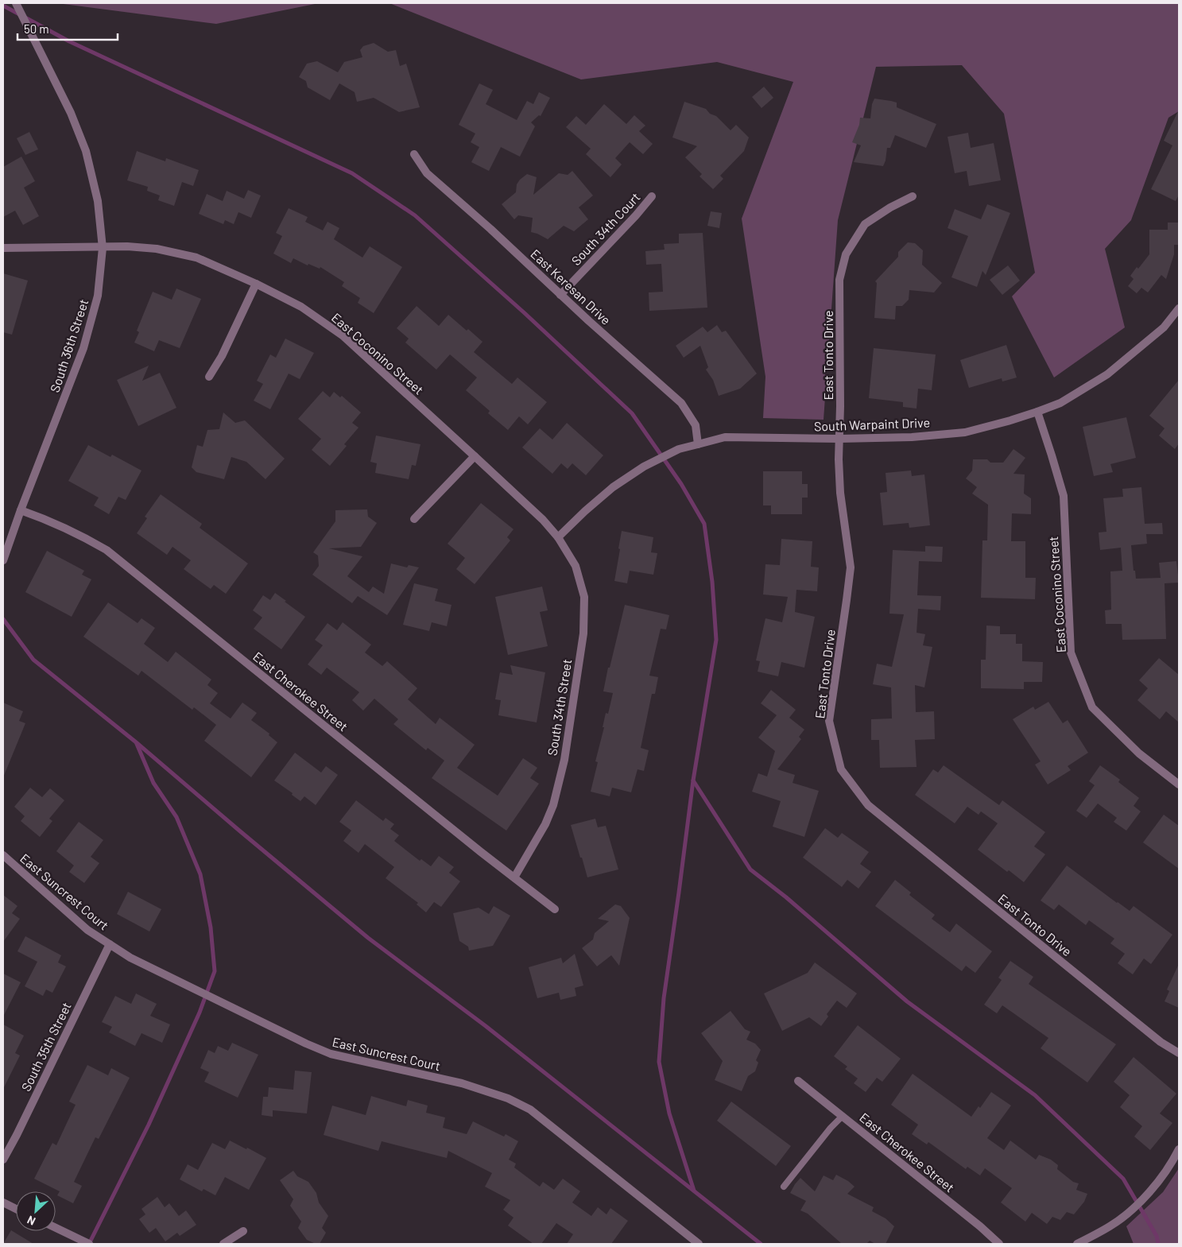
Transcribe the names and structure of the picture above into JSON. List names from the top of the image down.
{
  "streets": {
    "street": [
      "South 34th Court",
      "East Keresan Drive",
      "South 36th Street",
      "East Coconino Street",
      "East Tonto Drive",
      "South Warpaint Drive",
      "East Cherokee Street",
      "South 34th Street",
      "East Suncrest Court",
      "South 35th Street"
    ]
  },
  "crossings": [
    ["South 34th Court", "East Keresan Drive"],
    ["East Keresan Drive", "South Warpaint Drive"],
    ["South 36th Street", "East Coconino Street"],
    ["South 36th Street", "East Cherokee Street"],
    ["East Coconino Street", "South Warpaint Drive"],
    ["East Coconino Street", "South 34th Street"],
    ["East Tonto Drive", "South Warpaint Drive"],
    ["South Warpaint Drive", "South 34th Street"],
    ["East Cherokee Street", "South 34th Street"],
    ["East Suncrest Court", "South 35th Street"]
  ],
  "scale_bar": "50 m",
  "north": "bottom left"
}
